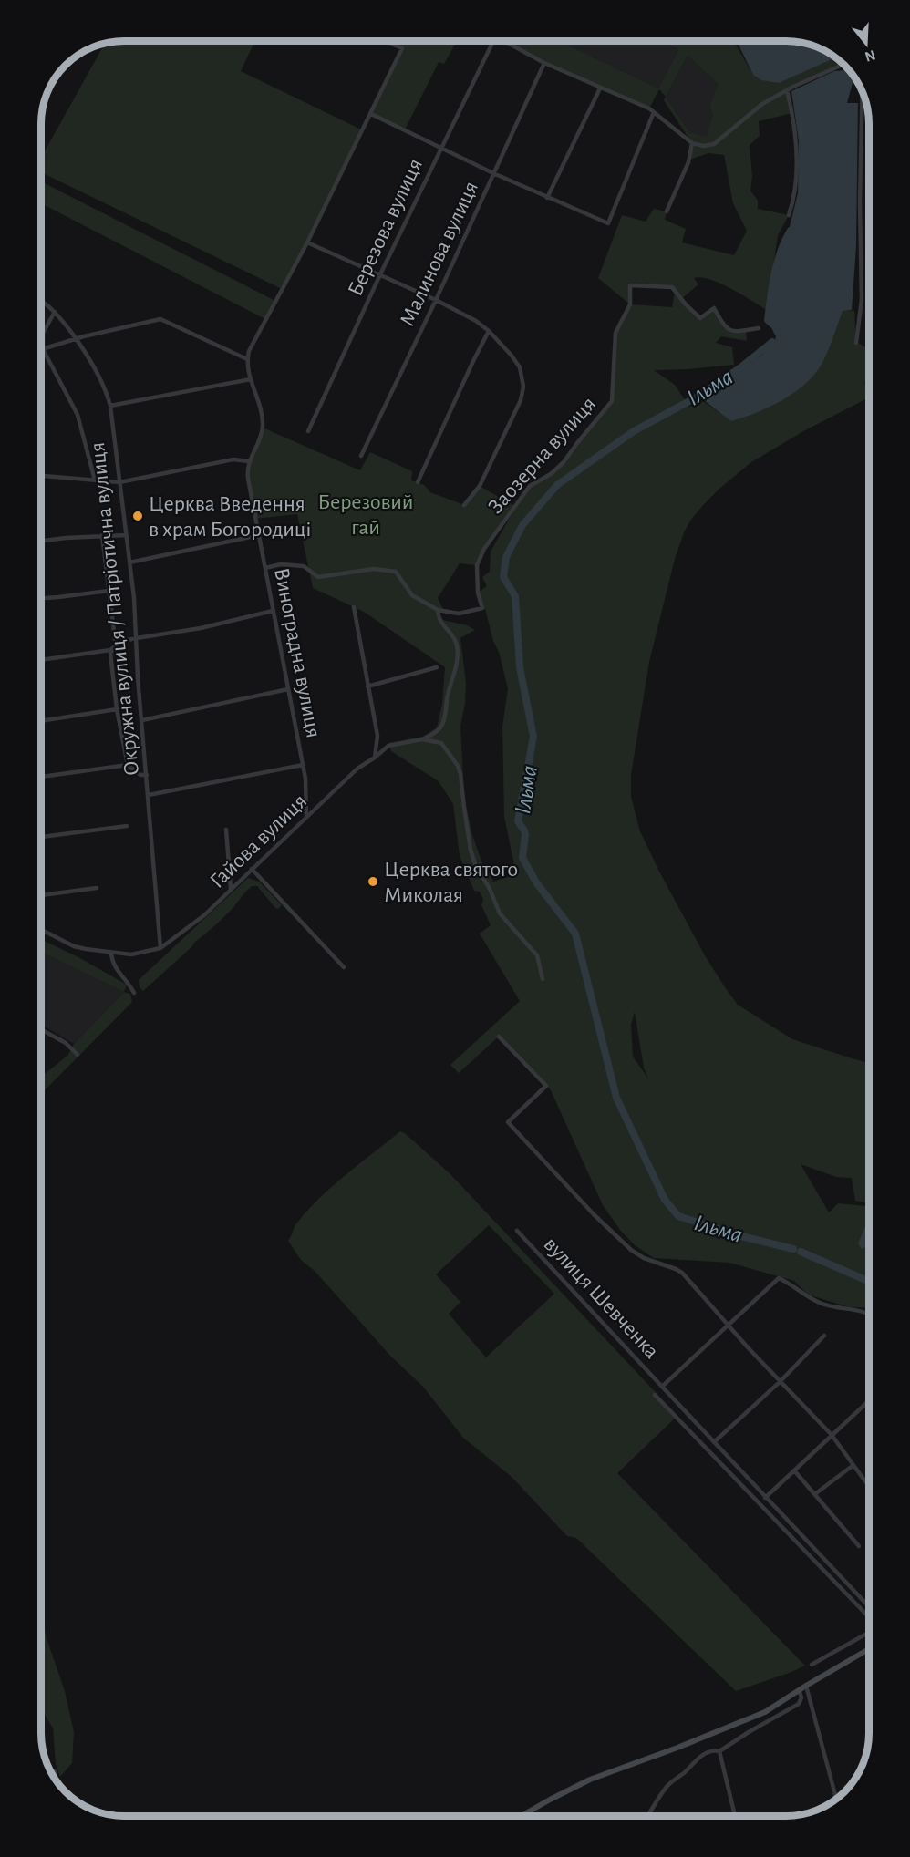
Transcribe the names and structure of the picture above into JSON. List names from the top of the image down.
{
  "streets": {
    "street": [
      "Березова вулиця",
      "Малинова вулиця",
      "Заозерна вулиця",
      "Окружна вулиця / Патріотична вулиця",
      "Виноградна вулиця",
      "Гайова вулиця",
      "вулиця Шевченка"
    ]
  },
  "crossings": [
    ["Окружна вулиця / Патріотична вулиця", "Гайова вулиця"],
    ["Виноградна вулиця", "Гайова вулиця"]
  ],
  "water": ["Ільма"],
  "parks": ["Березовий гай"],
  "places": ["Церква Введення в храм Богородиці", "Церква святого Миколая"],
  "north": "bottom"
}
